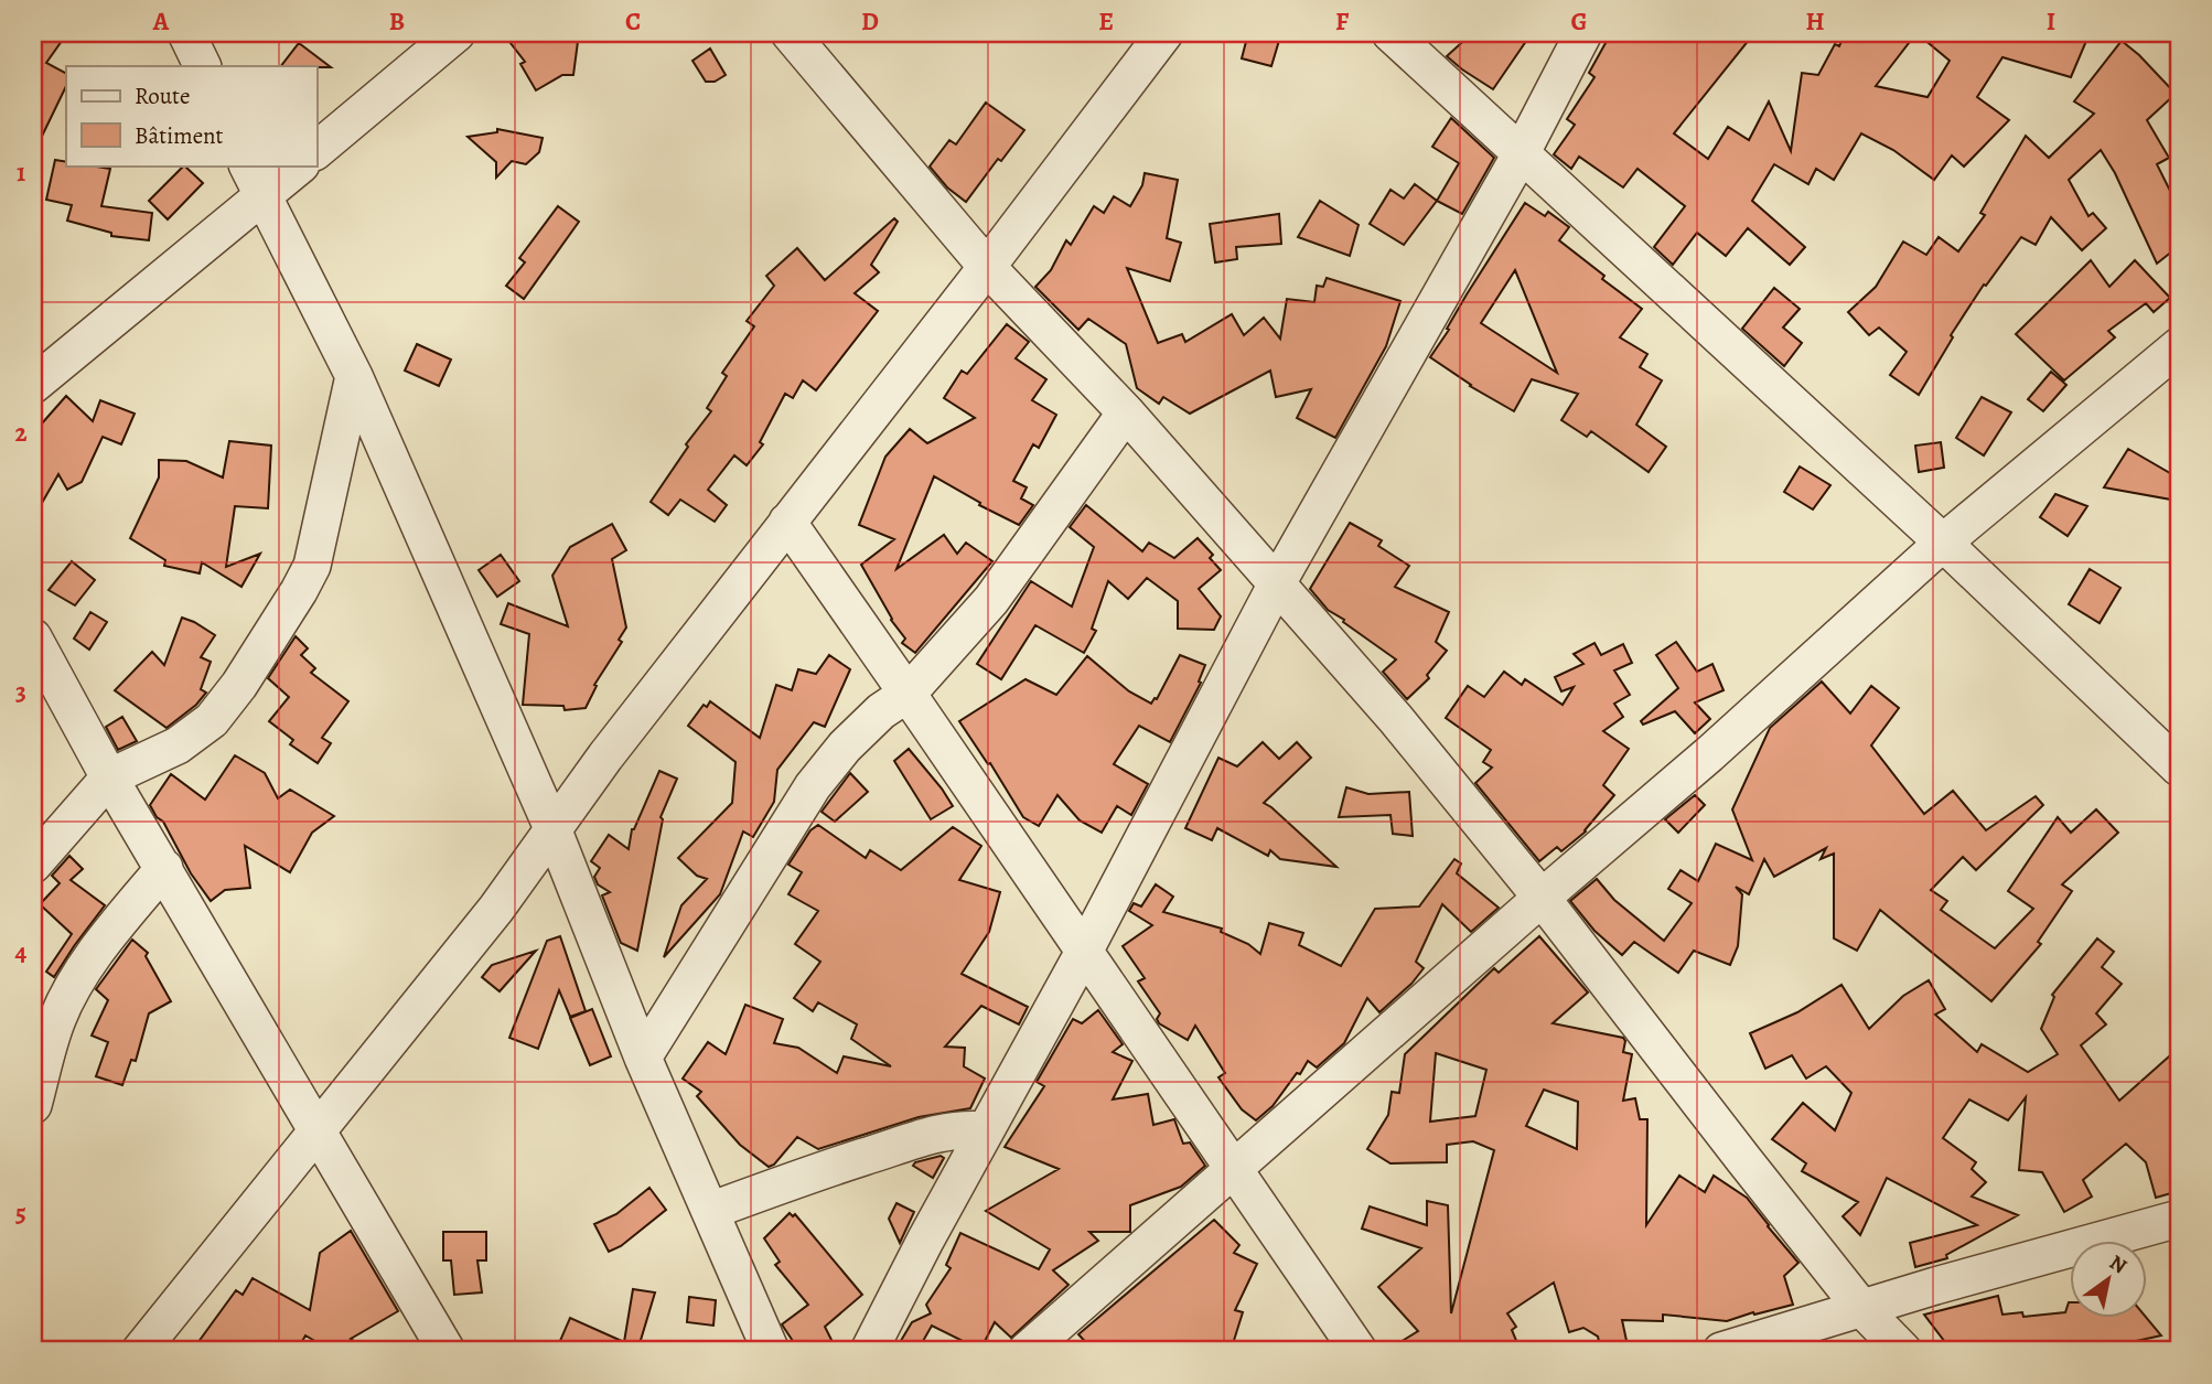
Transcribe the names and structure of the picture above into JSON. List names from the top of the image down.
{
  "legend": ["Route", "Bâtiment"],
  "north": "top right",
  "grid": {
    "columns": [
      "A",
      "B",
      "C",
      "D",
      "E",
      "F",
      "G",
      "H",
      "I"
    ],
    "rows": [
      "1",
      "2",
      "3",
      "4",
      "5"
    ]
  }
}
